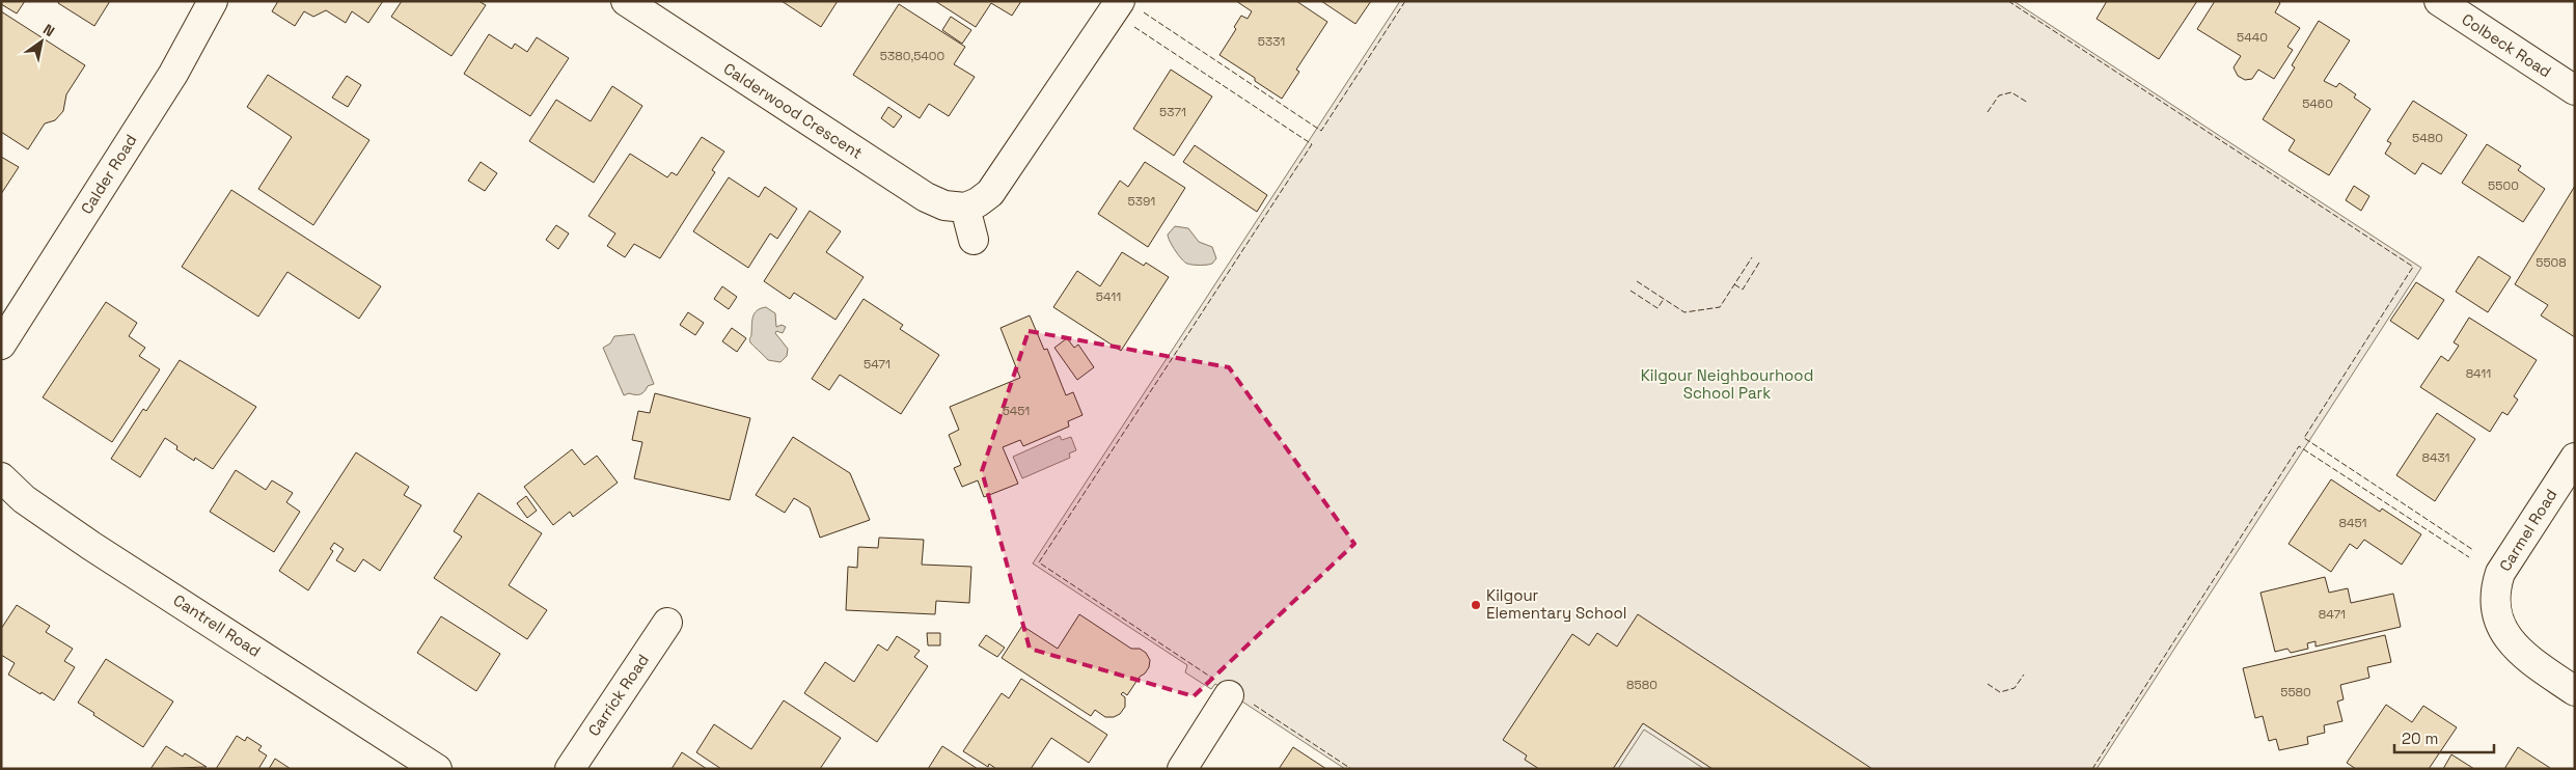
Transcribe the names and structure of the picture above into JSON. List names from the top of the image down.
{
  "streets": {
    "street": [
      "Colbeck Road",
      "Calderwood Crescent",
      "Calder Road",
      "Carmel Road",
      "Cantrell Road",
      "Carrick Road"
    ]
  },
  "parks": ["Kilgour Neighbourhood School Park"],
  "places": ["Kilgour Elementary School"],
  "house_numbers": [
    "5440",
    "5331",
    "5380,5400",
    "5460",
    "5371",
    "5480",
    "5500",
    "5391",
    "5508",
    "5411",
    "5471",
    "8411",
    "5451",
    "8431",
    "8451",
    "8471",
    "8580",
    "5580"
  ],
  "scale_bar": "20 m",
  "north": "top right"
}
